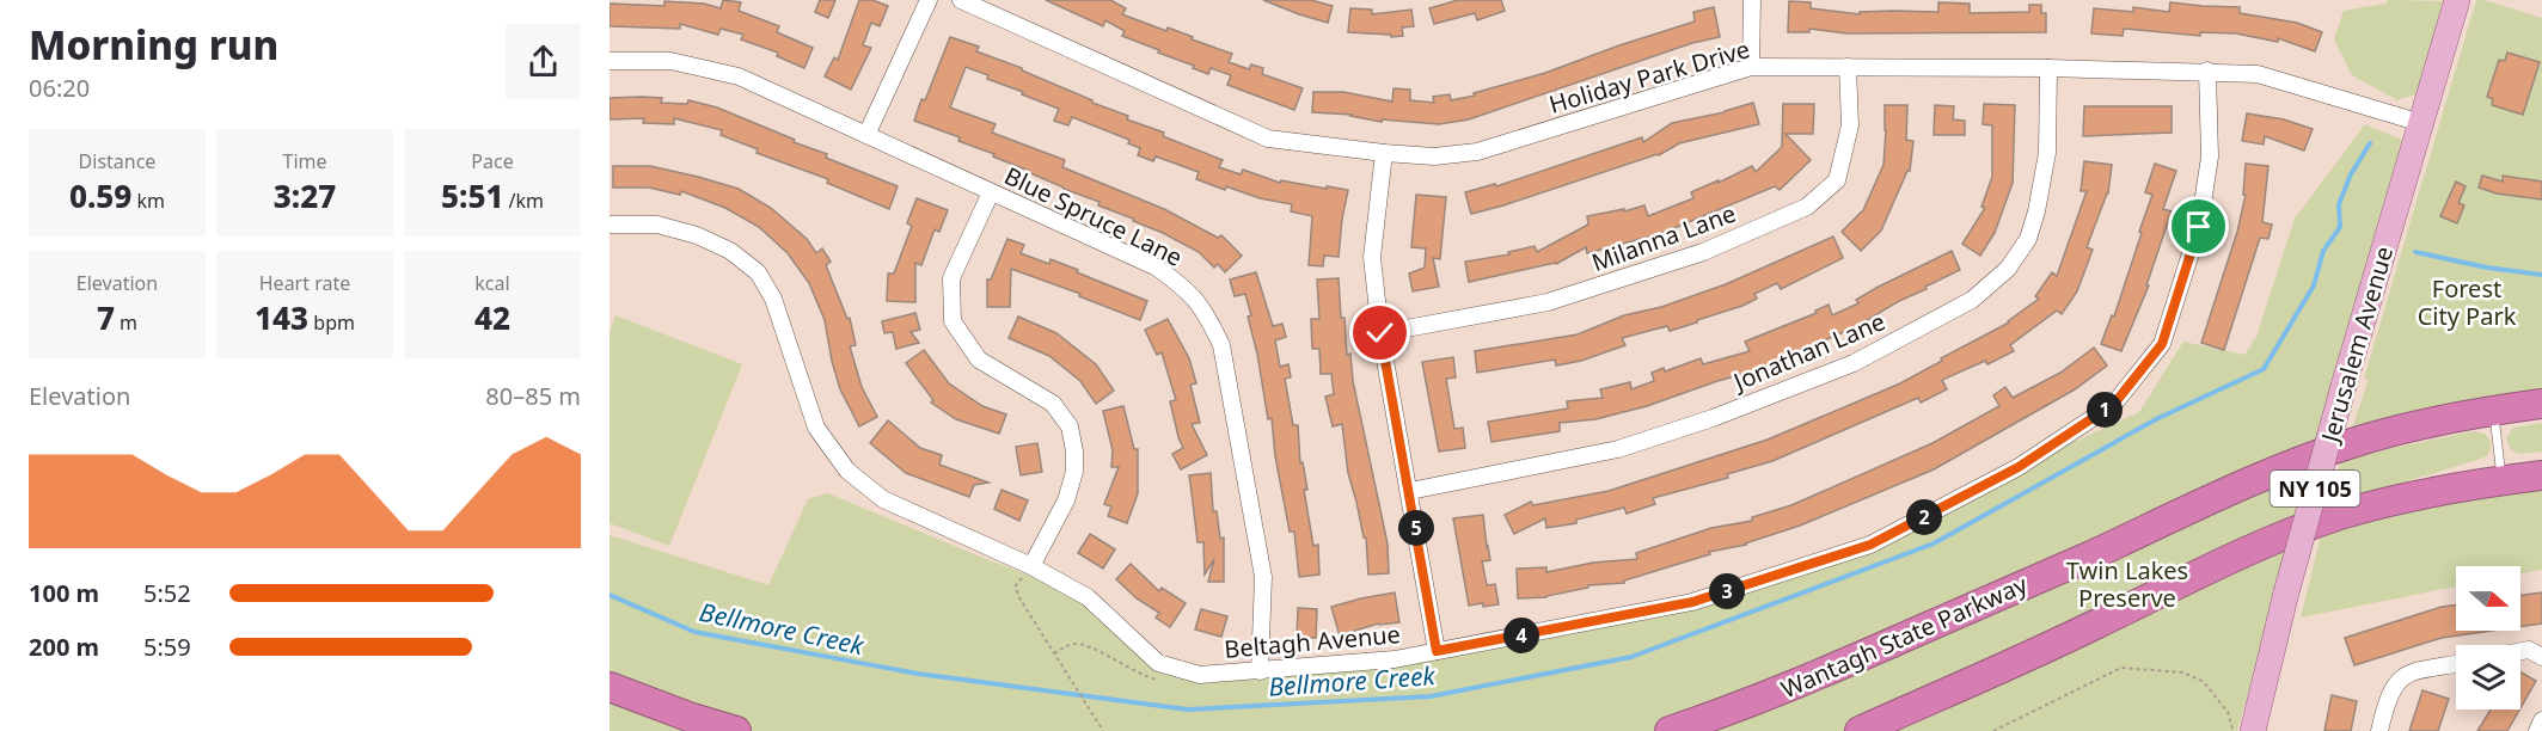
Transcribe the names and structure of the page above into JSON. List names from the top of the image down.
{
  "streets": {
    "highway": ["Wantagh State Parkway"],
    "main road": ["Jerusalem Avenue", "NY 105"],
    "street": [
      "Holiday Park Drive",
      "Blue Spruce Lane",
      "Milanna Lane",
      "Jonathan Lane",
      "Beltagh Avenue"
    ]
  },
  "crossings": [
    ["Holiday Park Drive", "Milanna Lane"],
    ["Holiday Park Drive", "Jerusalem Avenue"],
    ["Holiday Park Drive", "Jonathan Lane"],
    ["Holiday Park Drive", "Beltagh Avenue"],
    ["Blue Spruce Lane", "Beltagh Avenue"]
  ],
  "water": ["Bellmore Creek"],
  "parks": ["Forest City Park", "Twin Lakes Preserve"],
  "north": "right",
  "page": {
    "heading": ["Morning run", "06:20"],
    "stats": [
      ["Distance", "0.59 km"],
      ["Time", "3:27"],
      ["Pace", "5:51 /km"],
      ["Elevation", "7 m"],
      ["Heart rate", "143 bpm"],
      ["kcal", "42"]
    ],
    "chart": ["Elevation", "80–85 m"],
    "pins": [
      "1",
      "2",
      "5",
      "3",
      "4"
    ],
    "list": [
      {
        "name": "100 m",
        "note": "5:52"
      },
      {
        "name": "200 m",
        "note": "5:59"
      }
    ]
  }
}
